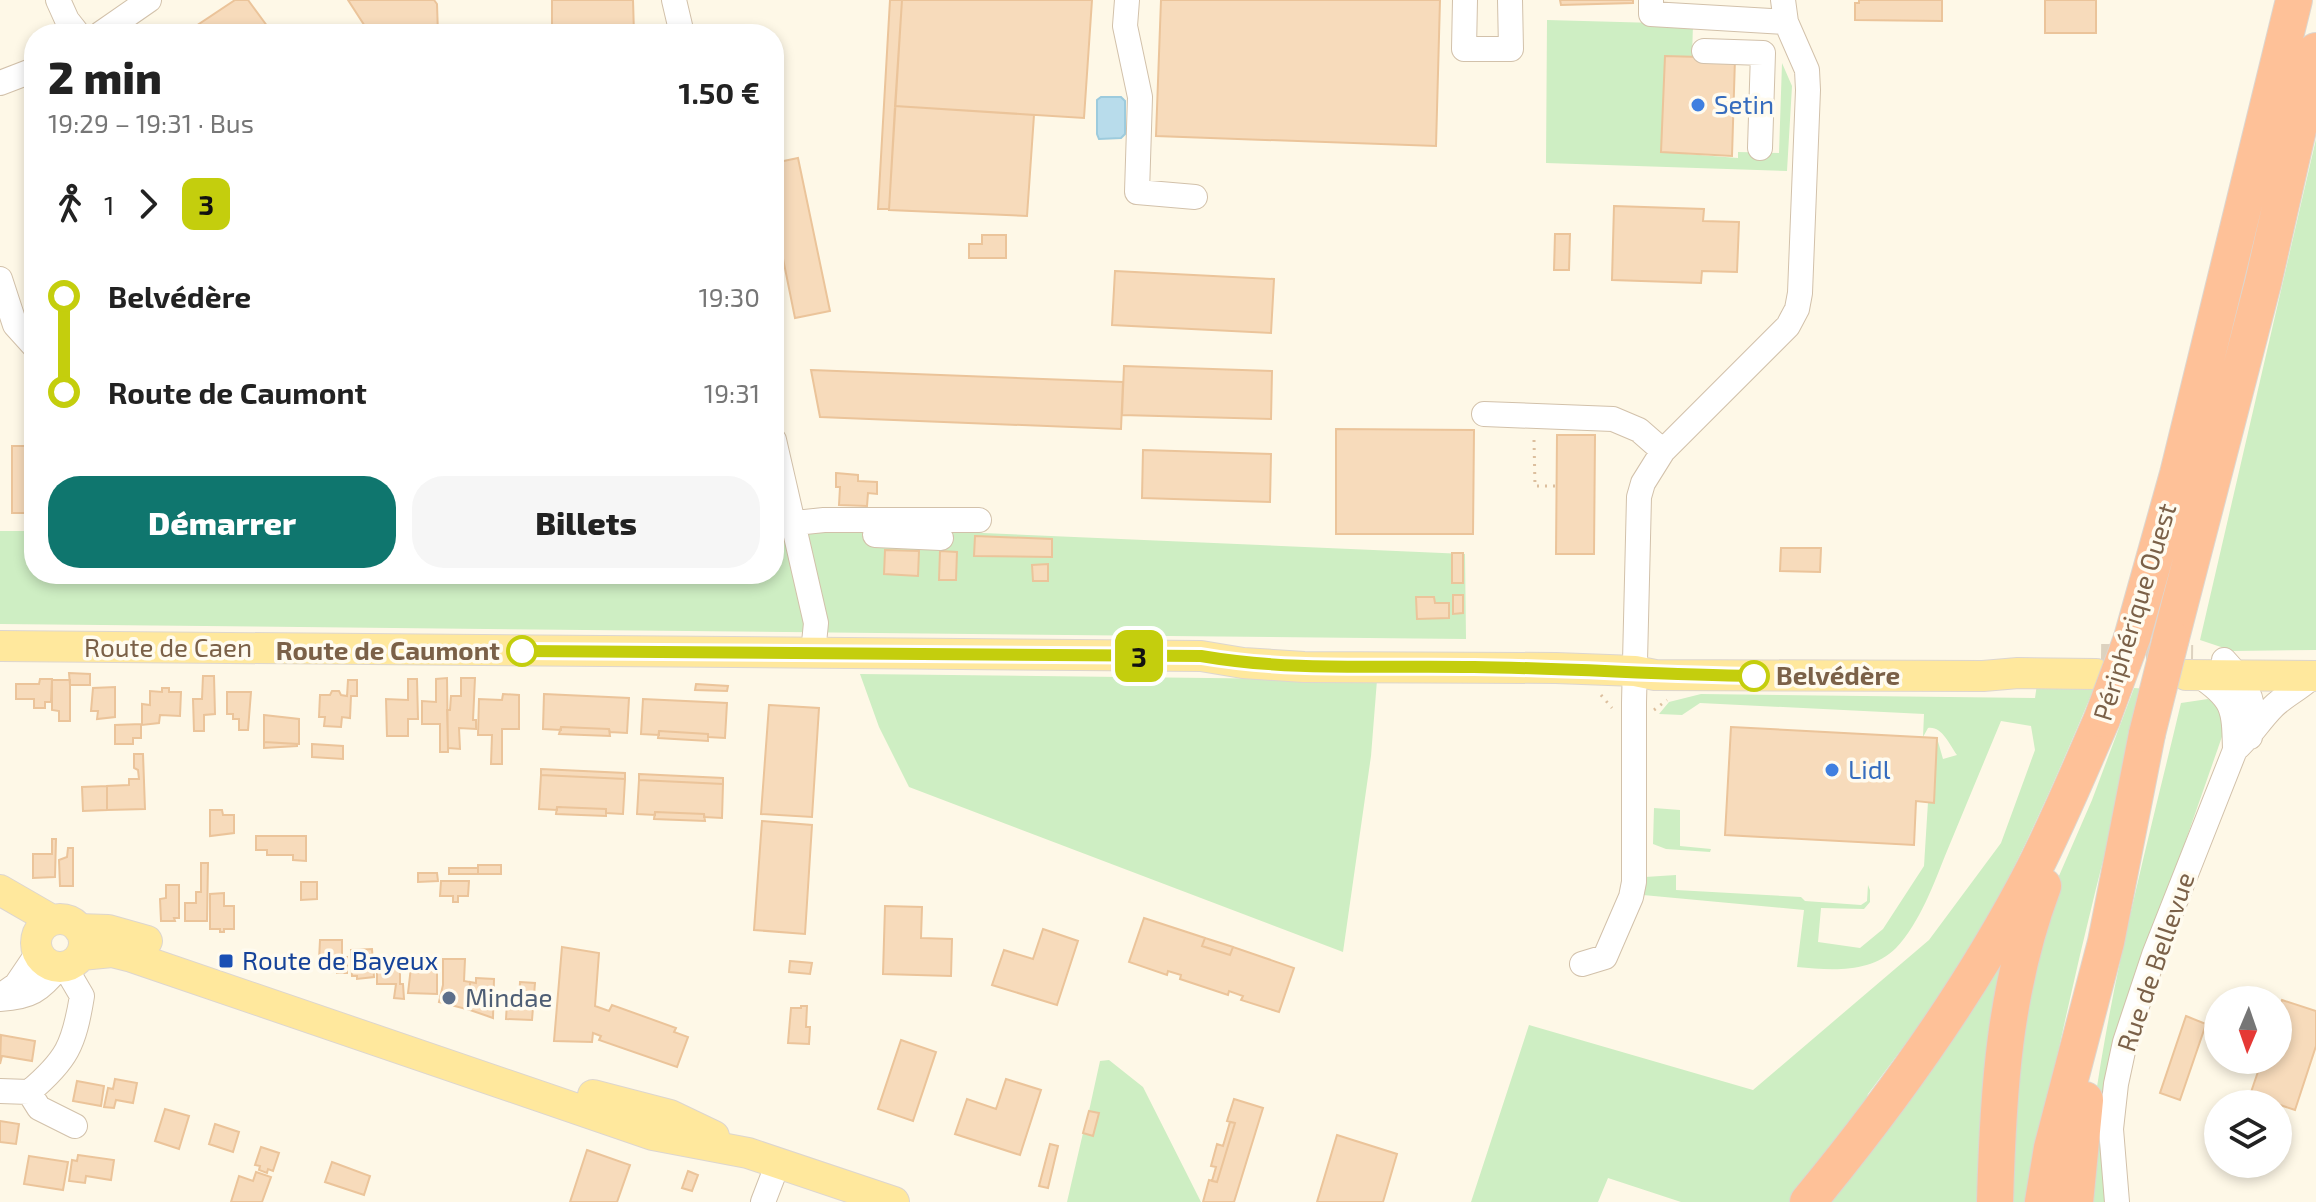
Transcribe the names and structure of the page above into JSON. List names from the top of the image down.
{
  "streets": {
    "highway": ["Périphérique Ouest"],
    "main road": ["Route de Caen"],
    "street": ["Rue de Bellevue"]
  },
  "places": {
    "other": [
      "Setin",
      "Route de Caumont",
      "Belvédère",
      "Lidl",
      "Mindae"
    ],
    "transit": ["Route de Bayeux"]
  },
  "lines": ["bus line 3"],
  "north": "bottom",
  "page": {
    "on_map": "3",
    "heading": ["2 min", "19:29 – 19:31 · Bus", "1.50 €"],
    "legs": ["1", "3"],
    "list": [
      {
        "name": "Belvédère",
        "value": "19:30"
      },
      {
        "name": "Route de Caumont",
        "value": "19:31"
      }
    ],
    "buttons": ["Démarrer", "Billets"]
  }
}
